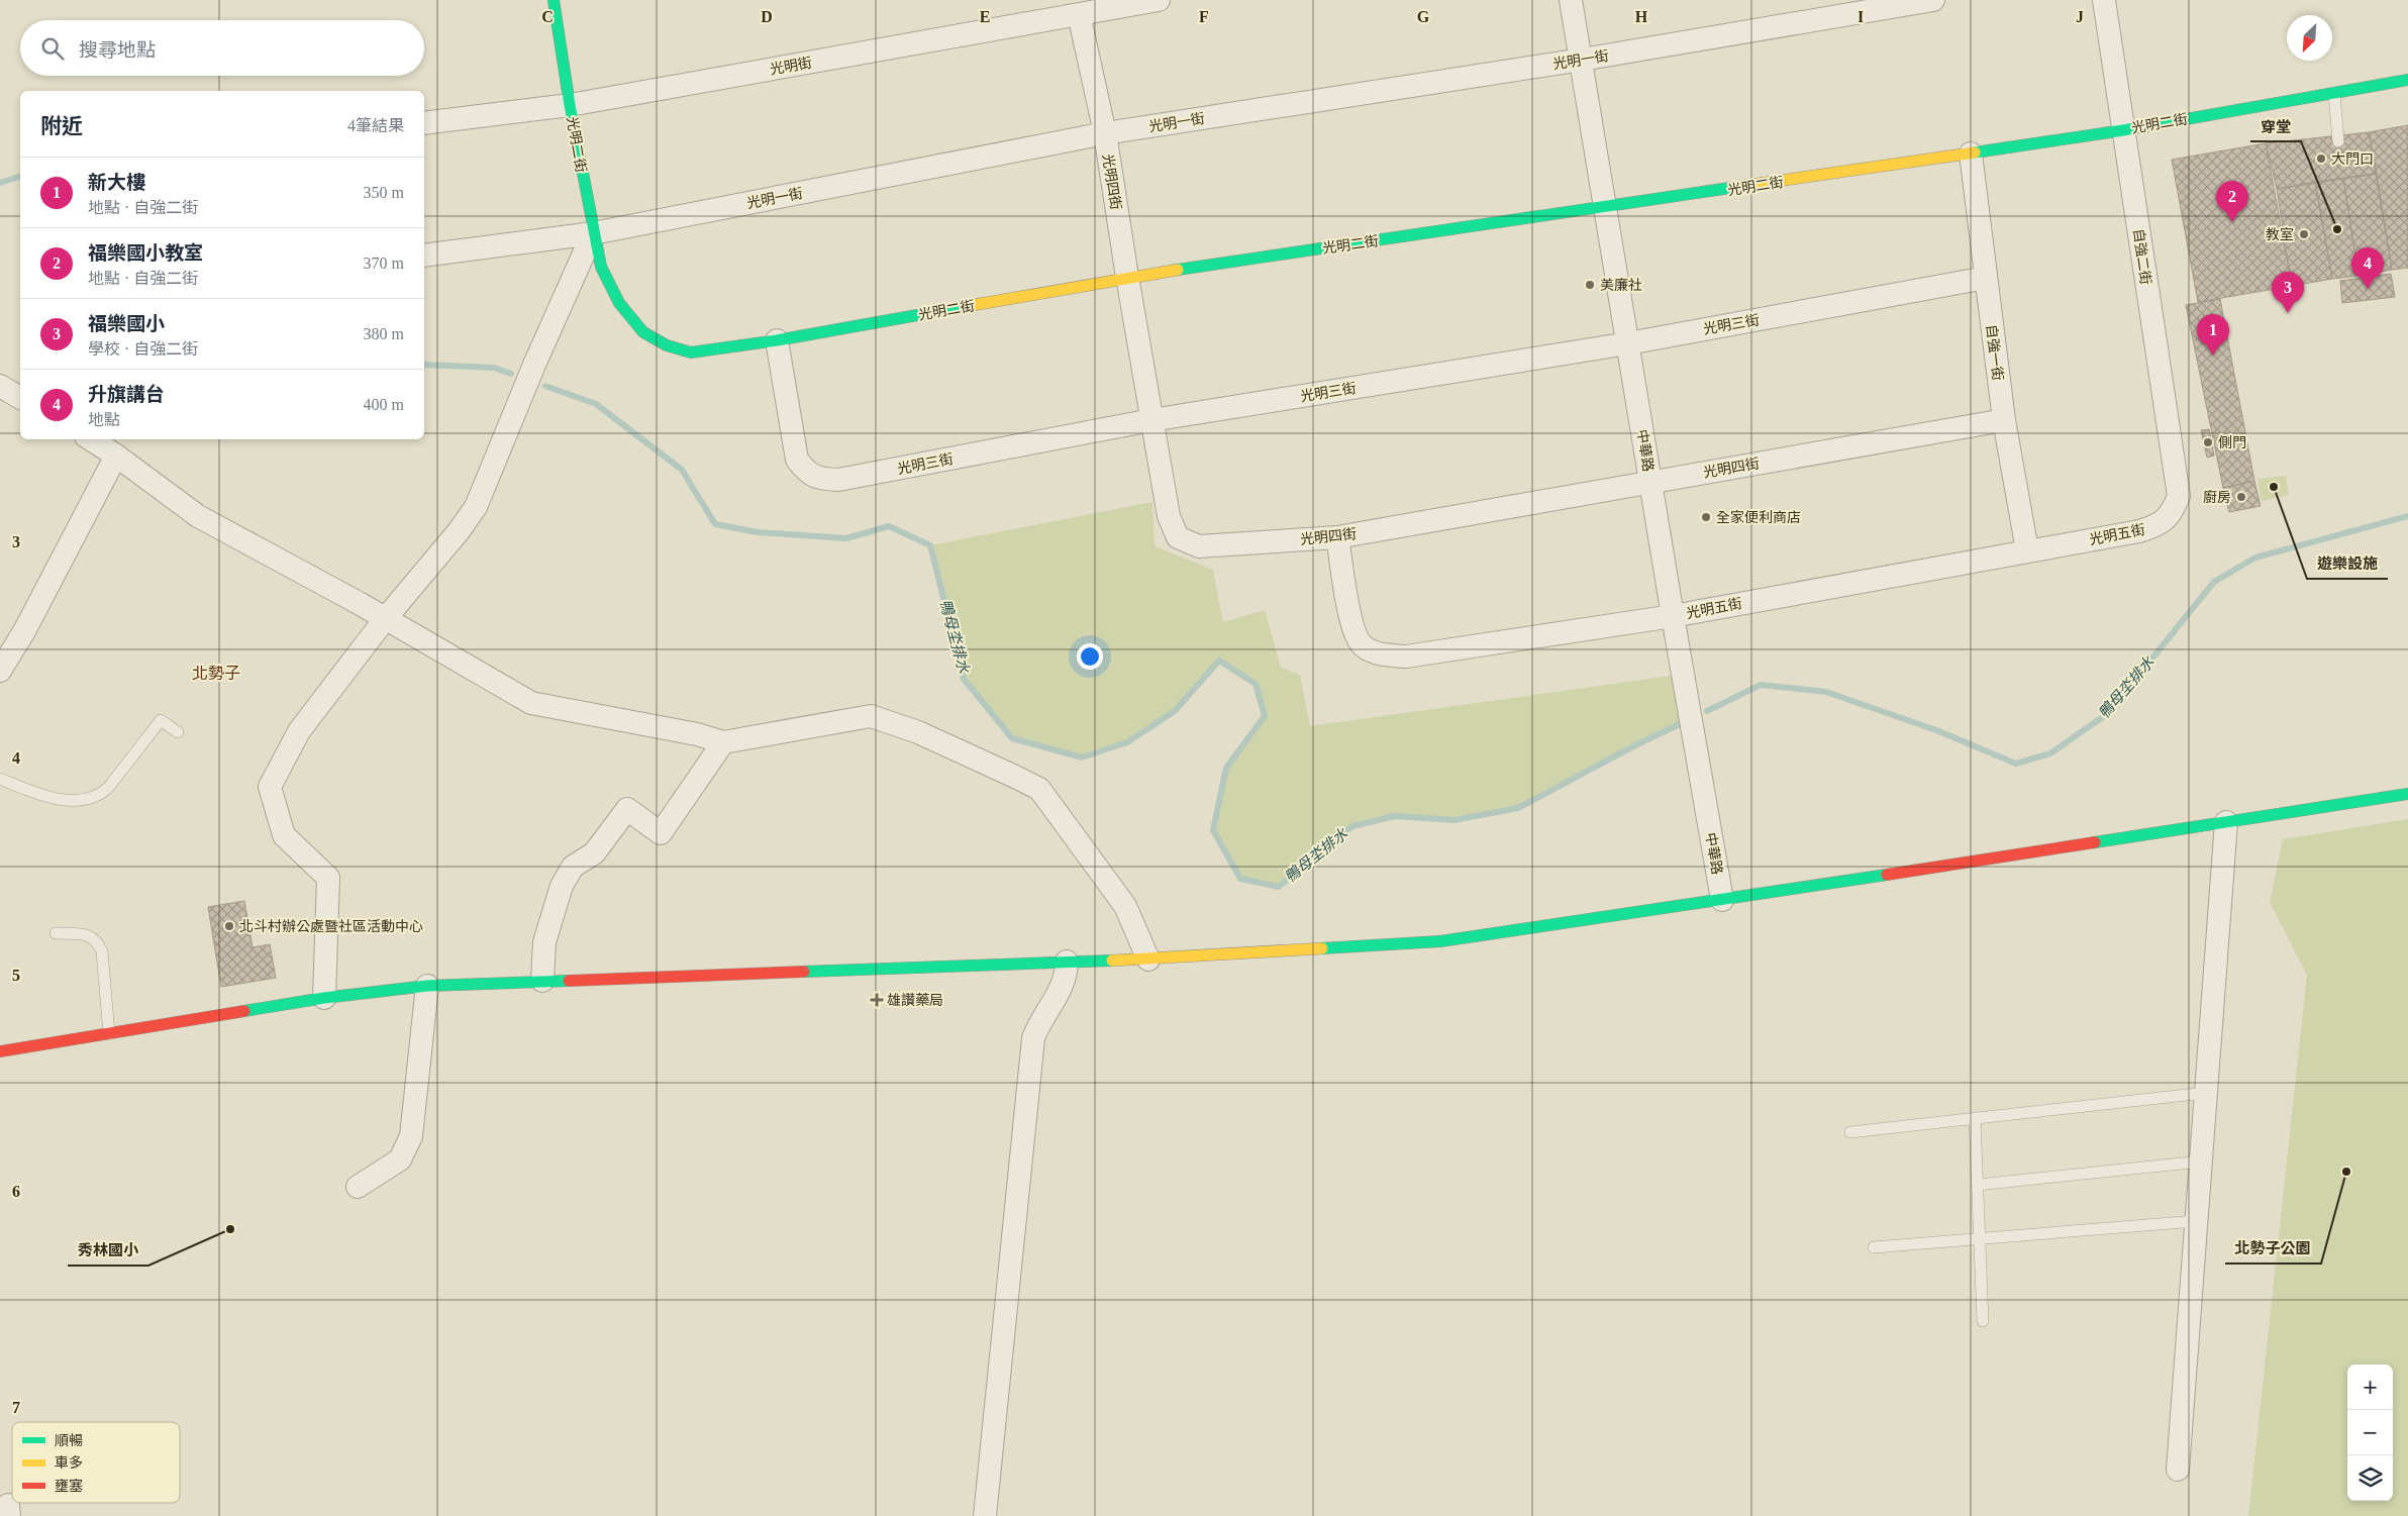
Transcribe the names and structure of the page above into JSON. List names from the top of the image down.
{
  "streets": {
    "main road": ["光明二街"],
    "street": [
      "光明一街",
      "光明街",
      "光明四街",
      "自強二街",
      "光明三街",
      "自強一街",
      "中華路",
      "光明五街"
    ]
  },
  "crossings": [
    ["光明一街", "光明二街"],
    ["光明一街", "光明四街"],
    ["光明一街", "中華路"],
    ["光明街", "光明二街"],
    ["光明街", "光明四街"],
    ["光明二街", "光明四街"],
    ["光明二街", "自強二街"],
    ["光明二街", "光明三街"],
    ["光明二街", "自強一街"],
    ["光明二街", "中華路"],
    ["光明四街", "光明三街"],
    ["光明四街", "自強一街"],
    ["光明四街", "中華路"],
    ["光明四街", "光明五街"],
    ["自強二街", "光明五街"],
    ["光明三街", "自強一街"],
    ["光明三街", "中華路"],
    ["自強一街", "光明五街"],
    ["中華路", "光明五街"]
  ],
  "districts": ["北勢子"],
  "water": ["鴨母坔排水"],
  "places": {
    "other": [
      "大門口",
      "穿堂",
      "教室",
      "美廉社",
      "側門",
      "遊樂設施",
      "廚房",
      "全家便利商店",
      "北斗村辦公處暨社區活動中心",
      "北勢子公園",
      "秀林國小"
    ],
    "health": ["雄讚藥局"]
  },
  "legend": ["順暢", "車多", "壅塞"],
  "north": "bottom left",
  "page": {
    "search": "搜尋地點",
    "heading": ["附近", "4筆結果"],
    "list": [
      {
        "mark": "1",
        "name": "新大樓",
        "note": "地點 · 自強二街",
        "value": "350 m"
      },
      {
        "mark": "2",
        "name": "福樂國小教室",
        "note": "地點 · 自強二街",
        "value": "370 m"
      },
      {
        "mark": "3",
        "name": "福樂國小",
        "note": "學校 · 自強二街",
        "value": "380 m"
      },
      {
        "mark": "4",
        "name": "升旗講台",
        "note": "地點",
        "value": "400 m"
      }
    ],
    "pins": [
      "2",
      "4",
      "3",
      "1"
    ],
    "map_buttons": ["+", "−"]
  },
  "grid": {
    "columns": [
      "C",
      "D",
      "E",
      "F",
      "G",
      "H",
      "I",
      "J"
    ],
    "rows": [
      "3",
      "4",
      "5",
      "6",
      "7"
    ]
  }
}
